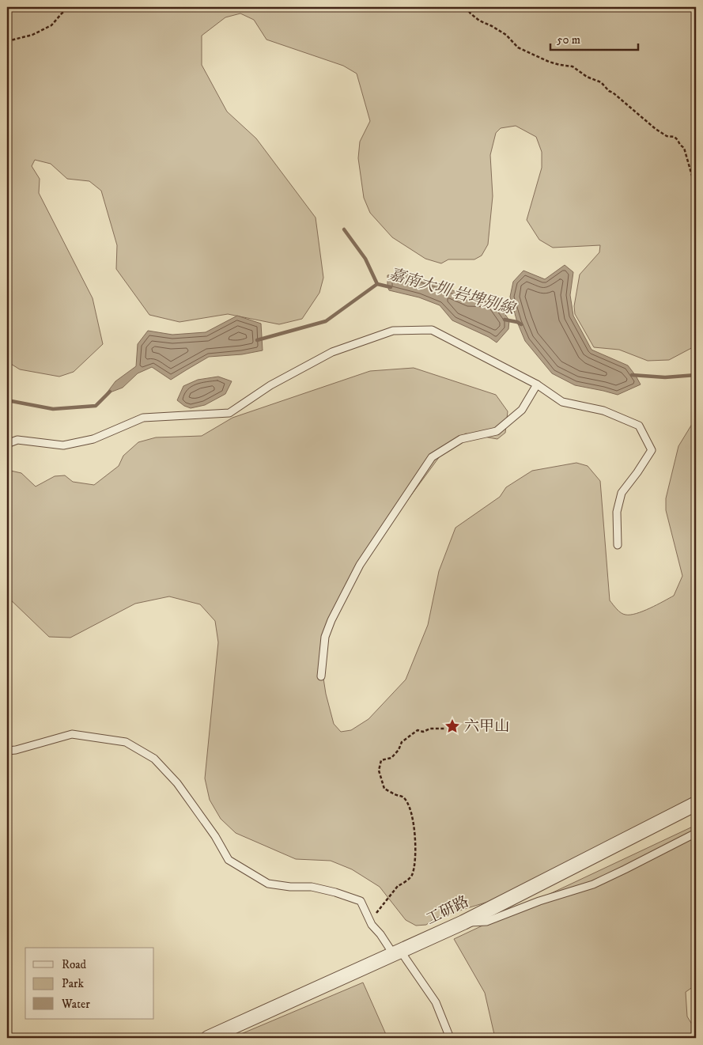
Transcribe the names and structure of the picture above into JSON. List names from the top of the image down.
{
  "streets": {
    "street": ["工研路"]
  },
  "water": ["嘉南大圳 岩埤別線"],
  "places": {
    "place": ["六甲山"]
  },
  "legend": ["Road", "Park", "Water"],
  "scale_bar": "50 m"
}
